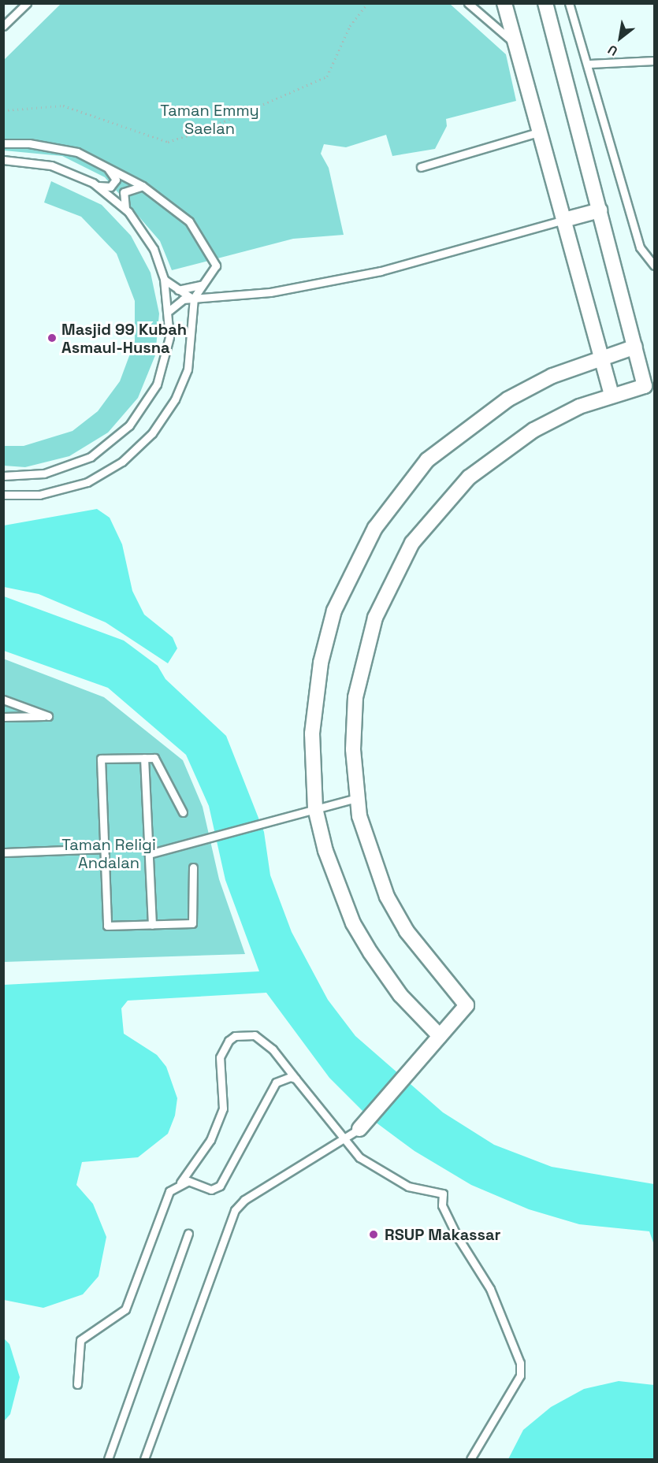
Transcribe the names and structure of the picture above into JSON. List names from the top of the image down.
{
  "parks": ["Taman Emmy Saelan", "Taman Religi Andalan"],
  "places": ["Masjid 99 Kubah Asmaul-Husna", "RSUP Makassar"],
  "north": "bottom left"
}
